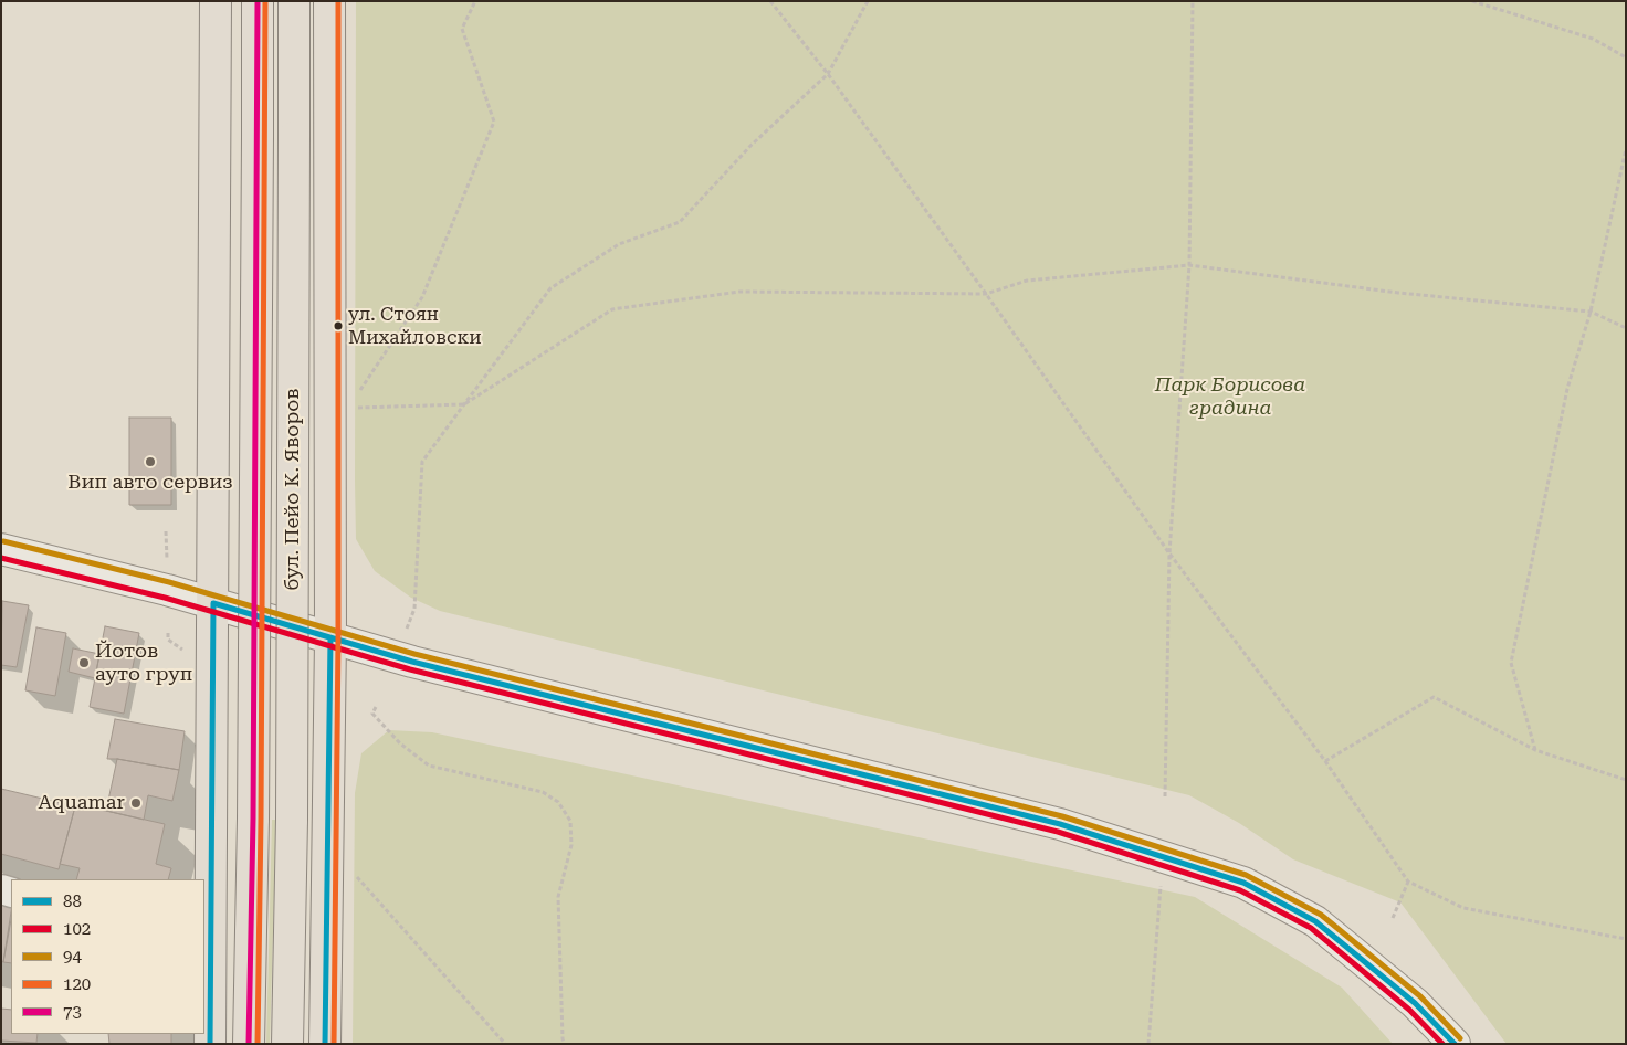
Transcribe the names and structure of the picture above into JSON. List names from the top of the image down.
{
  "streets": {
    "main road": ["бул. Пейо К. Яворов"]
  },
  "parks": ["Парк Борисова градина"],
  "places": [
    "ул. Стоян Михайловски",
    "Вип авто сервиз",
    "Йотов ауто груп",
    "Aquamar"
  ],
  "lines": [
    "transit line 120",
    "transit line 73",
    "transit line 94",
    "transit line 102",
    "transit line 88"
  ],
  "legend": [
    "88",
    "102",
    "94",
    "120",
    "73"
  ]
}
